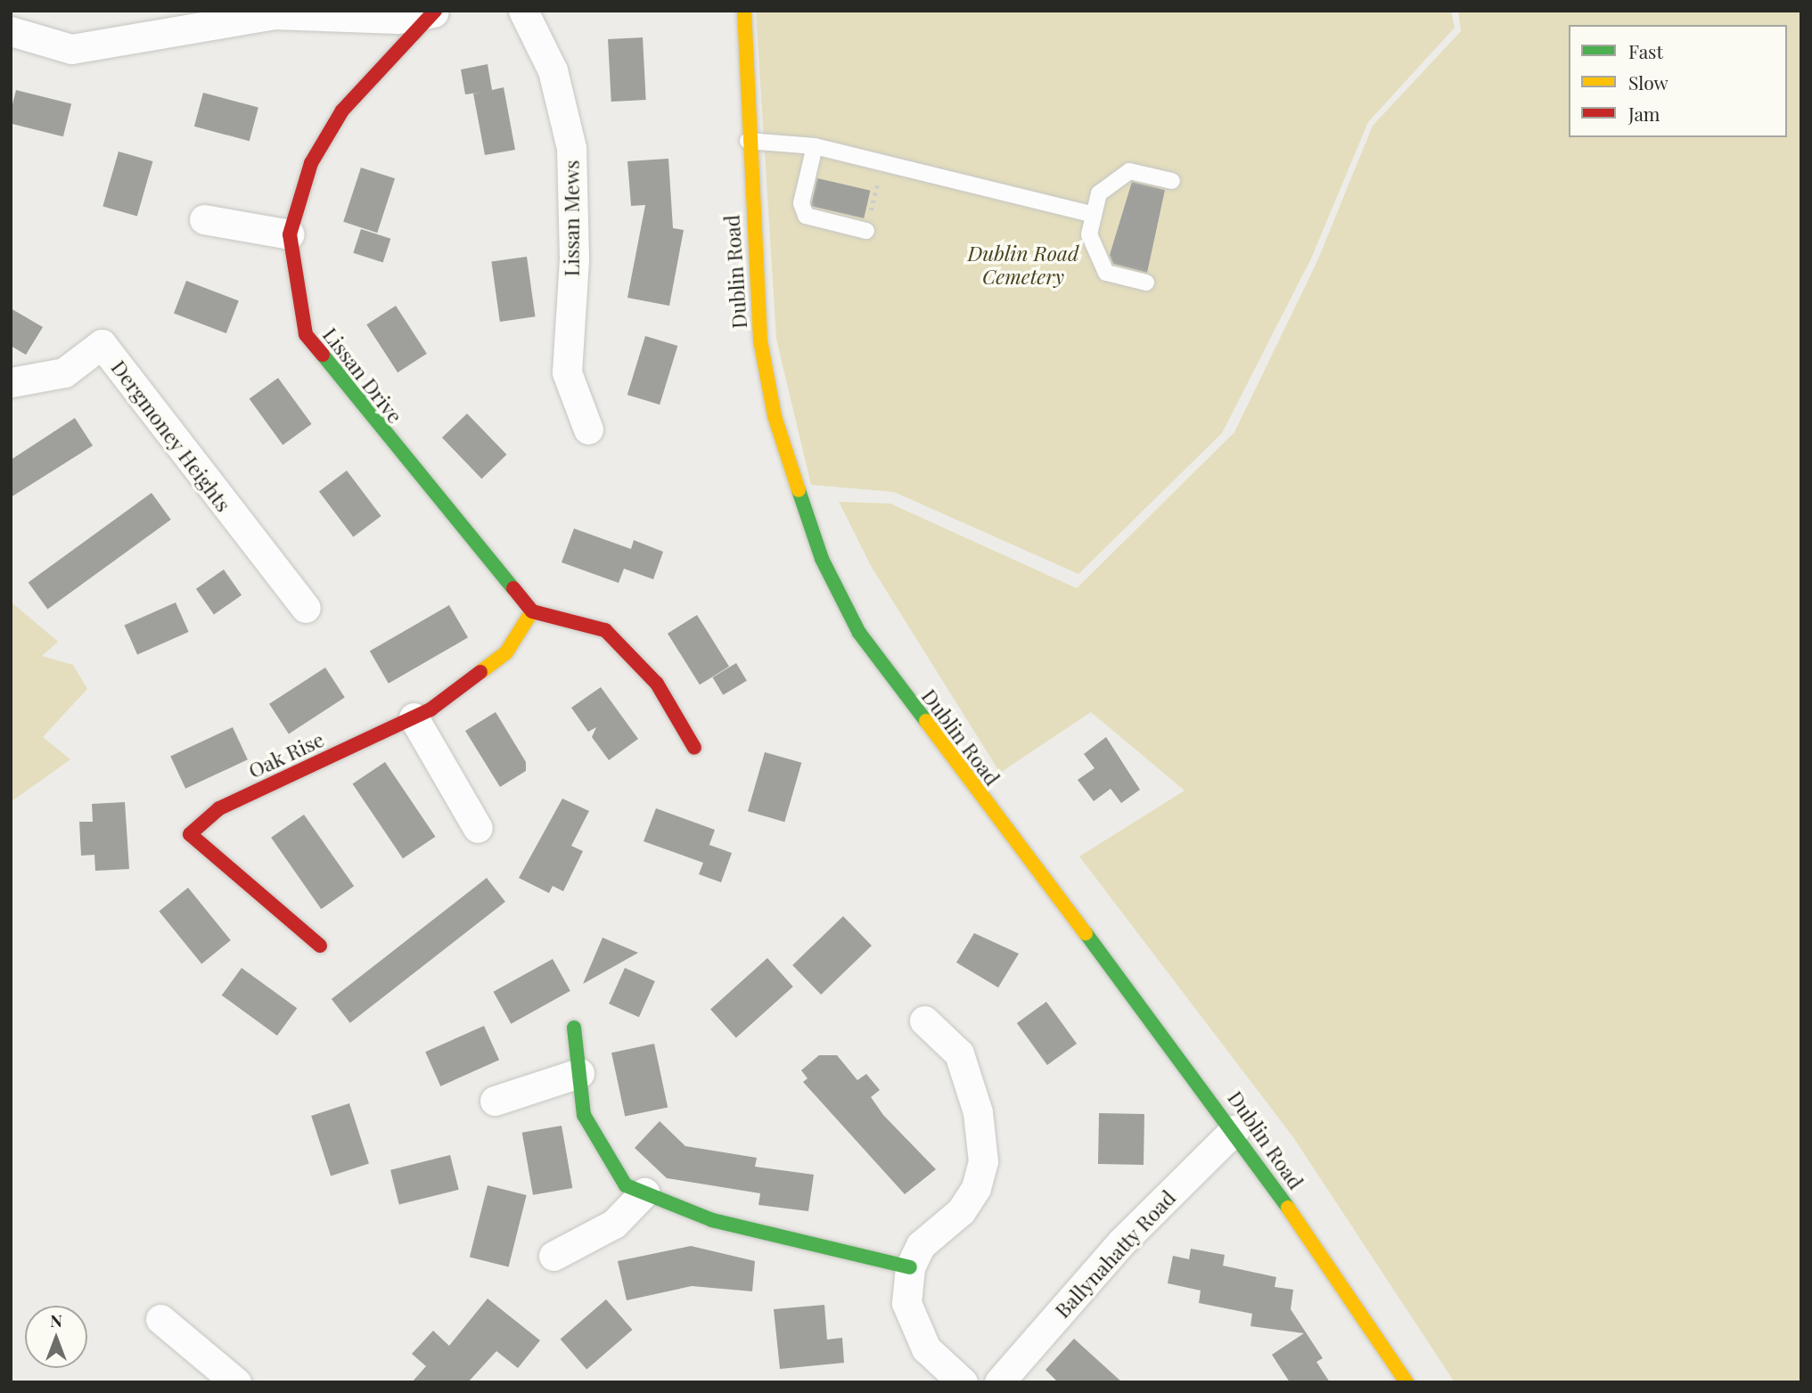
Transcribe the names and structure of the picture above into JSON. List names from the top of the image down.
{
  "streets": {
    "street": [
      "Lissan Mews",
      "Dublin Road",
      "Lissan Drive",
      "Dergmoney Heights",
      "Oak Rise",
      "Ballynahatty Road"
    ]
  },
  "crossings": [
    ["Dublin Road", "Ballynahatty Road"],
    ["Lissan Drive", "Oak Rise"]
  ],
  "parks": ["Dublin Road Cemetery"],
  "legend": ["Fast", "Slow", "Jam"],
  "north": "top"
}
